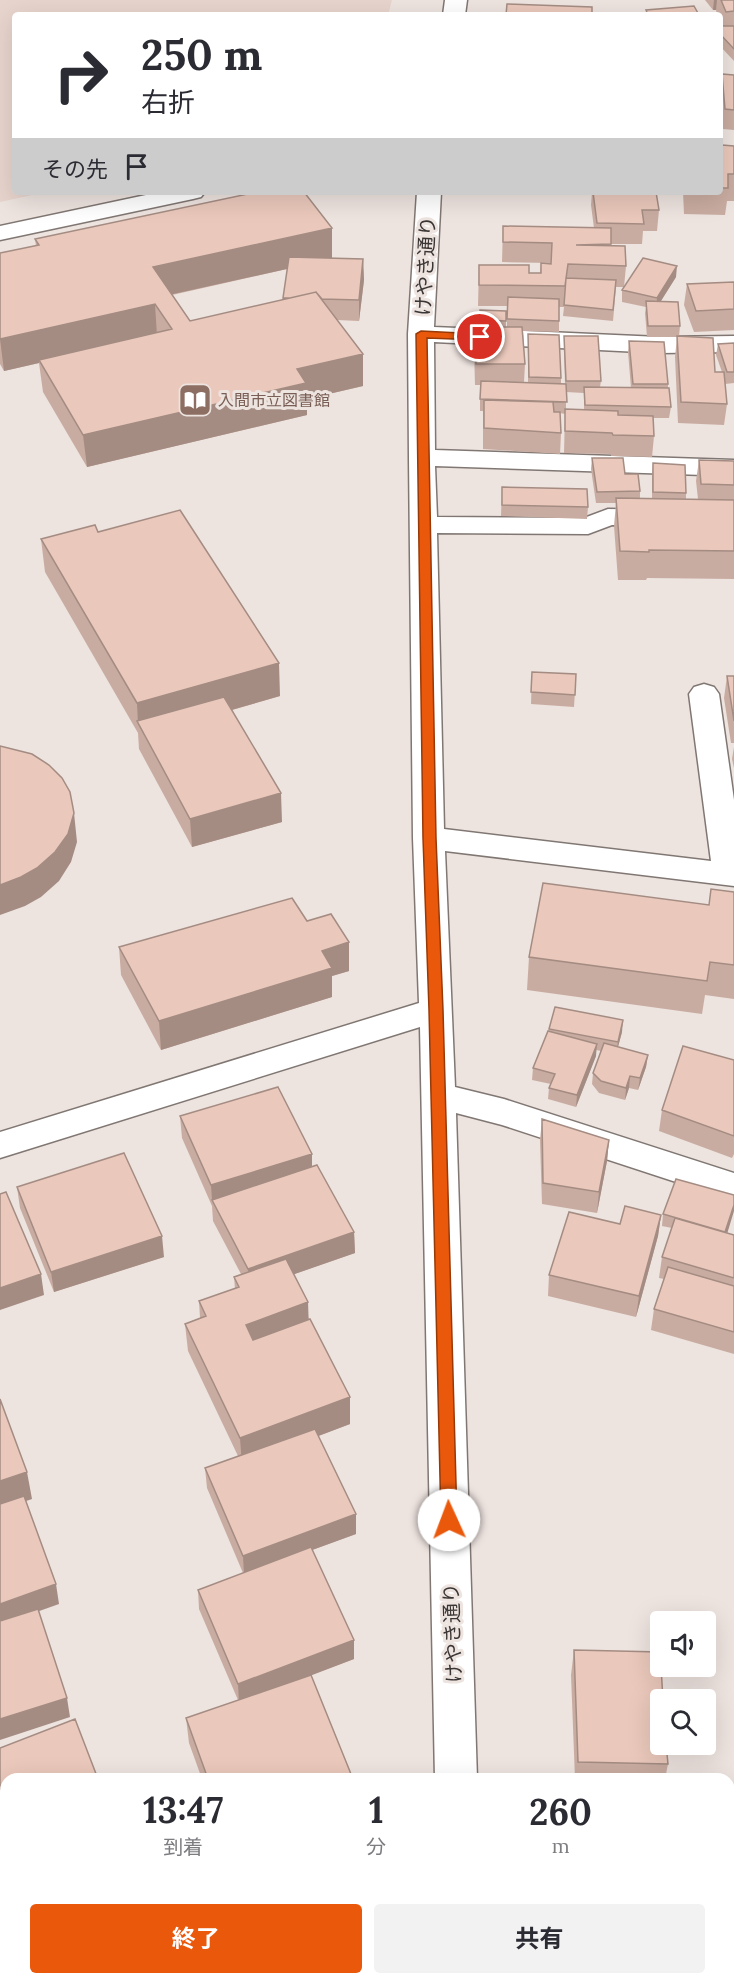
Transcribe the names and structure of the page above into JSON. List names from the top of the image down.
{
  "streets": {
    "street": ["けやき通り"]
  },
  "places": {
    "library": ["入間市立図書館"]
  },
  "page": {
    "turn": ["250 m", "右折"],
    "then": "その先",
    "eta": [
      "13:47",
      "到着",
      "1",
      "分",
      "260",
      "m"
    ],
    "buttons": ["終了", "共有"]
  }
}
